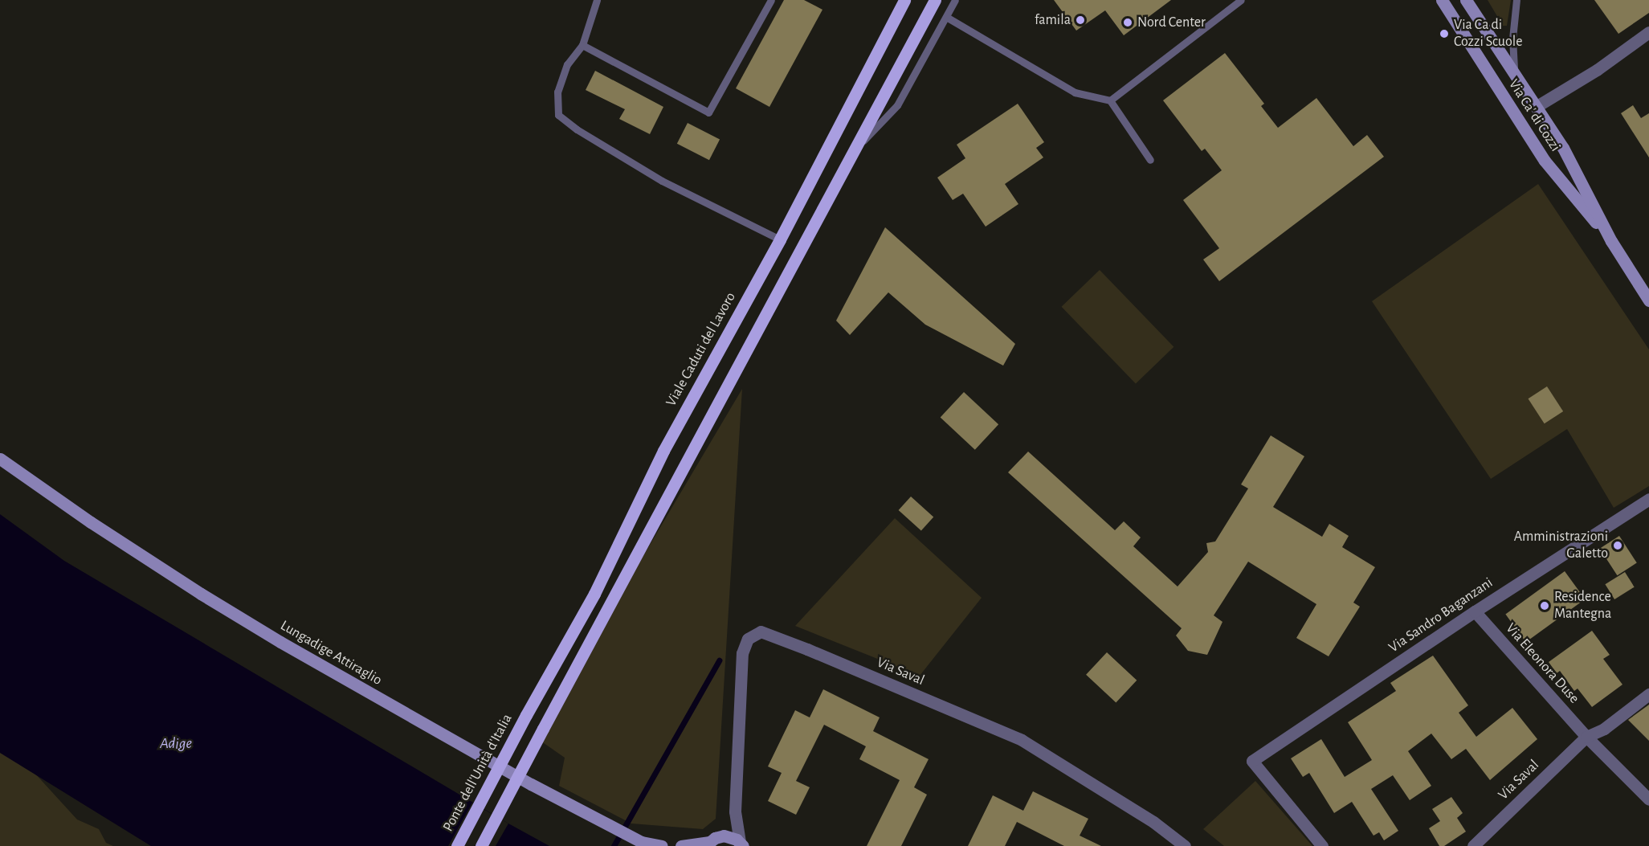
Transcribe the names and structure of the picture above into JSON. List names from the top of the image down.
{
  "streets": {
    "main road": ["Viale Caduti del Lavoro", "Ponte dell'Unità d'Italia"],
    "street": [
      "Via Ca' di Cozzi",
      "Via Sandro Baganzani",
      "Lungadige Attiraglio",
      "Via Eleonora Duse",
      "Via Saval"
    ]
  },
  "crossings": [
    ["Viale Caduti del Lavoro", "Ponte dell'Unità d'Italia"],
    ["Via Sandro Baganzani", "Via Eleonora Duse"],
    ["Via Eleonora Duse", "Via Saval"]
  ],
  "water": ["Adige"],
  "places": [
    "famila",
    "Nord Center",
    "Via Ca di Cozzi Scuole",
    "Amministrazioni Galetto",
    "Residence Mantegna"
  ]
}
